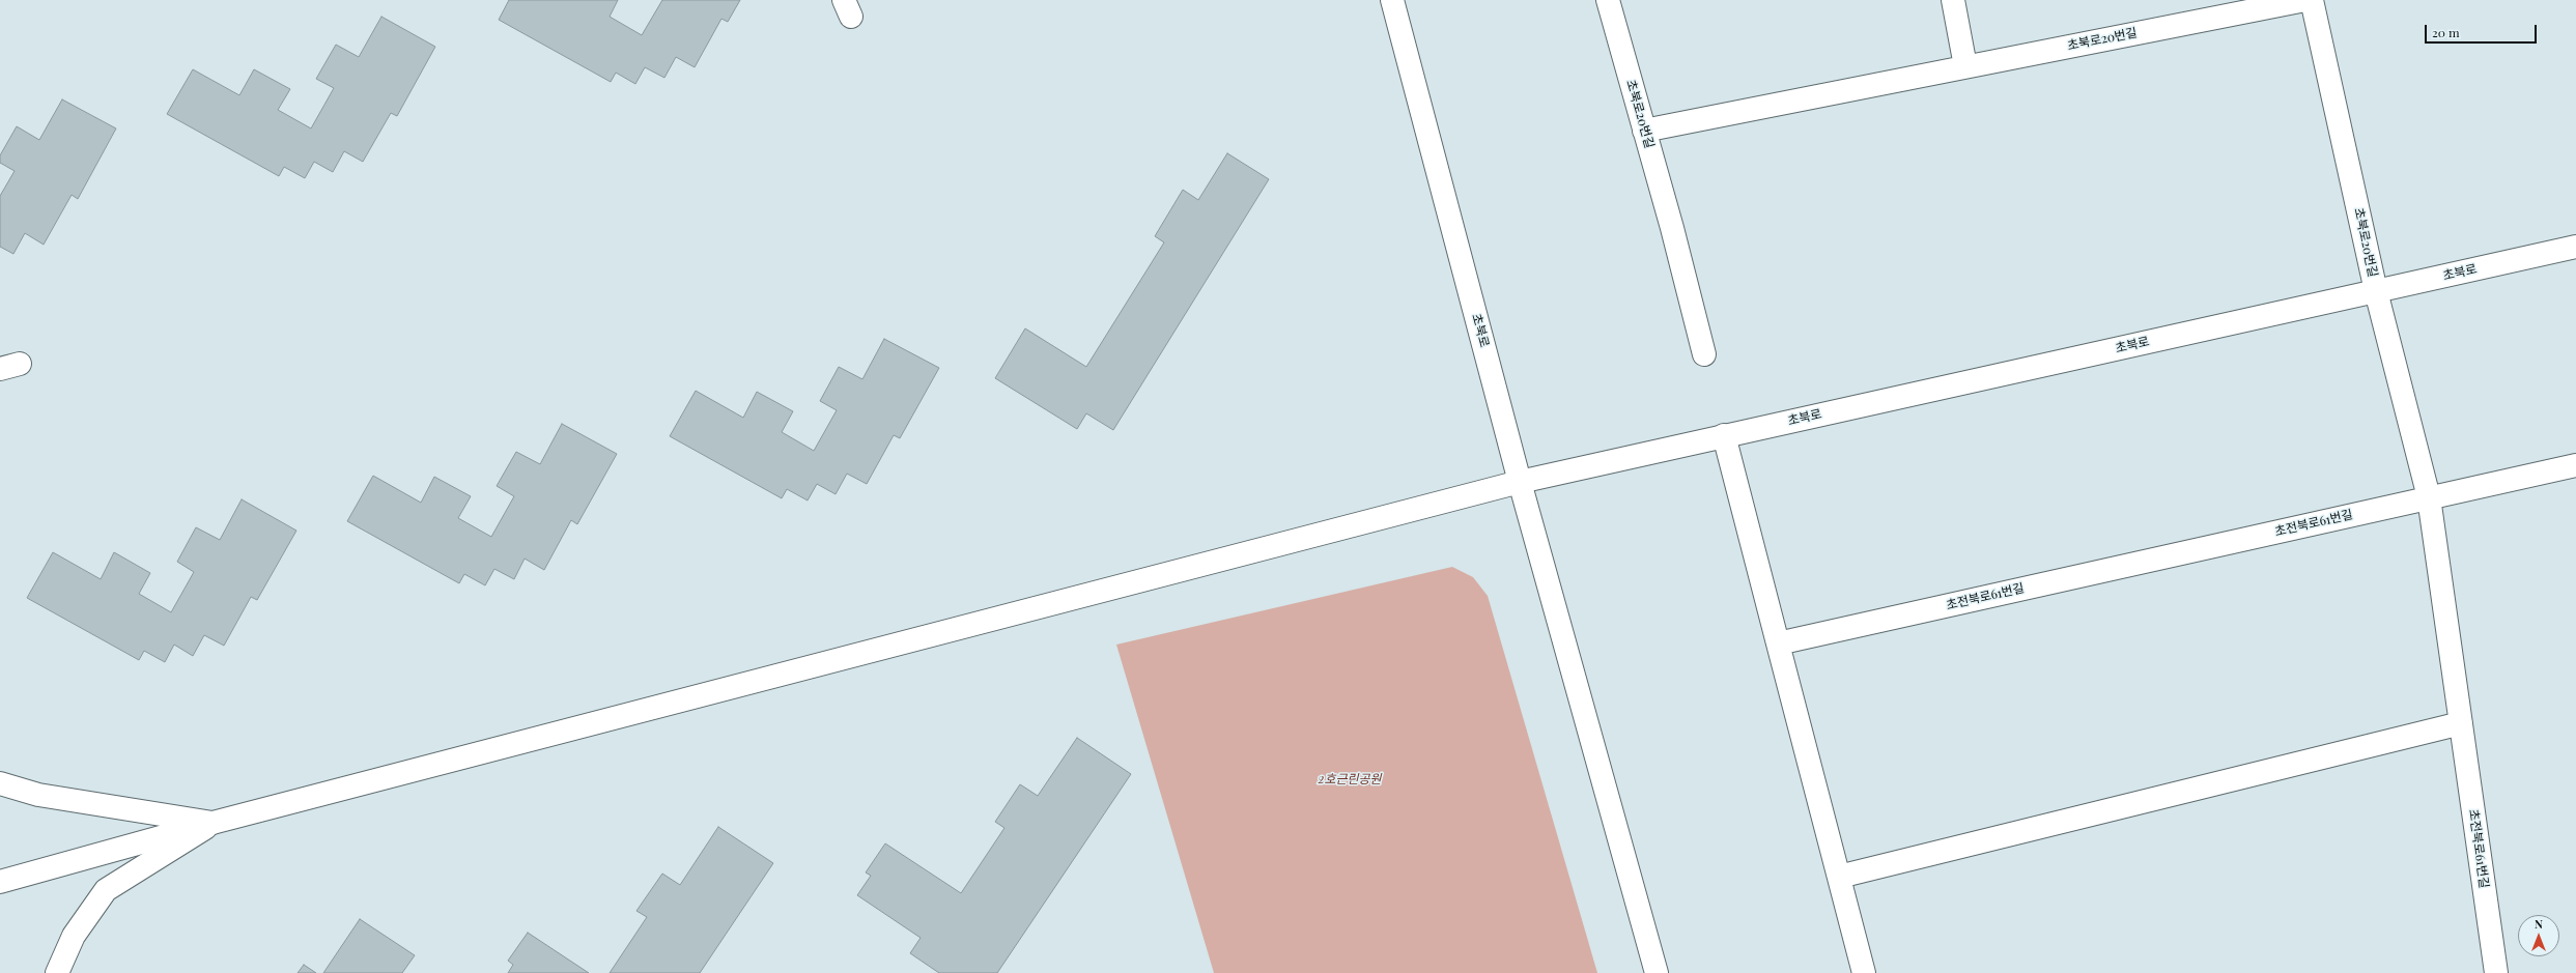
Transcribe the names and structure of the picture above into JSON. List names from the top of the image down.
{
  "streets": {
    "street": ["초북로20번길", "초북로", "초전북로61번길"]
  },
  "crossings": [
    ["초북로20번길", "초북로"],
    ["초북로20번길", "초전북로61번길"],
    ["초북로", "초전북로61번길"]
  ],
  "parks": ["2호근린공원"],
  "scale_bar": "20 m",
  "north": "top"
}
